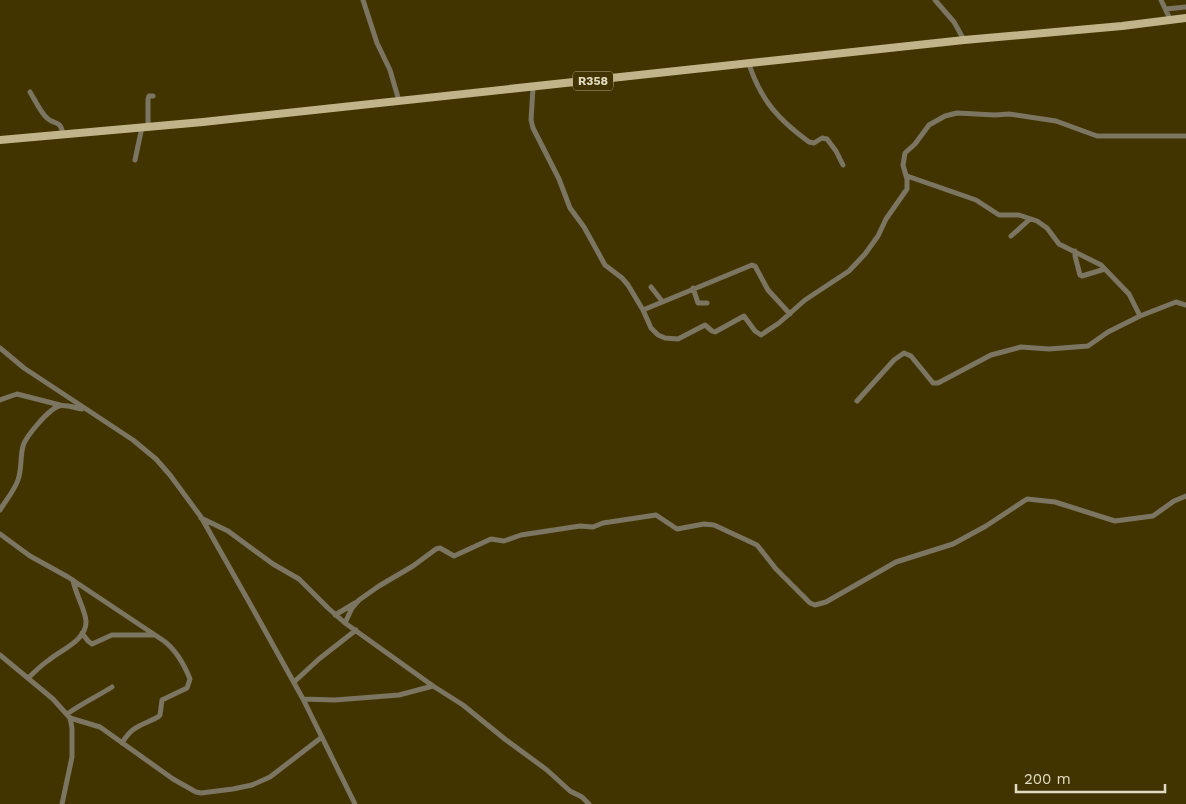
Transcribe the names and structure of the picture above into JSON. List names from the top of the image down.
{
  "streets": {
    "main road": ["R358"]
  },
  "scale_bar": "200 m"
}
